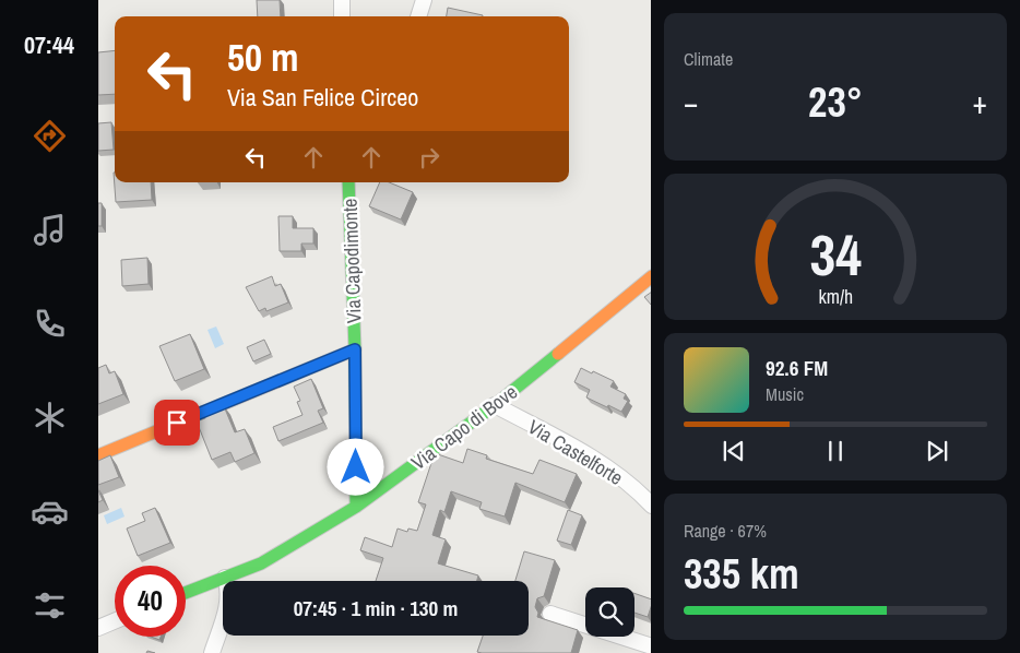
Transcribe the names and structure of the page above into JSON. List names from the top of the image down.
{
  "streets": {
    "street": ["Via Capodimonte", "Via Capo di Bove", "Via Castelforte"]
  },
  "crossings": [
    ["Via Capodimonte", "Via Capo di Bove"],
    ["Via Capo di Bove", "Via Castelforte"]
  ],
  "page": {
    "tabs": "07:44",
    "tile": [
      "Climate",
      ["Range · 67%", "335 km"]
    ],
    "turn": ["50 m", "Via San Felice Circeo"],
    "heat": ["−", "23°", "+"],
    "song": ["92.6 FM", "Music"],
    "limit": "40",
    "trip": "07:45 · 1 min · 130 m",
    "gauge": ["34", "km/h"]
  }
}
